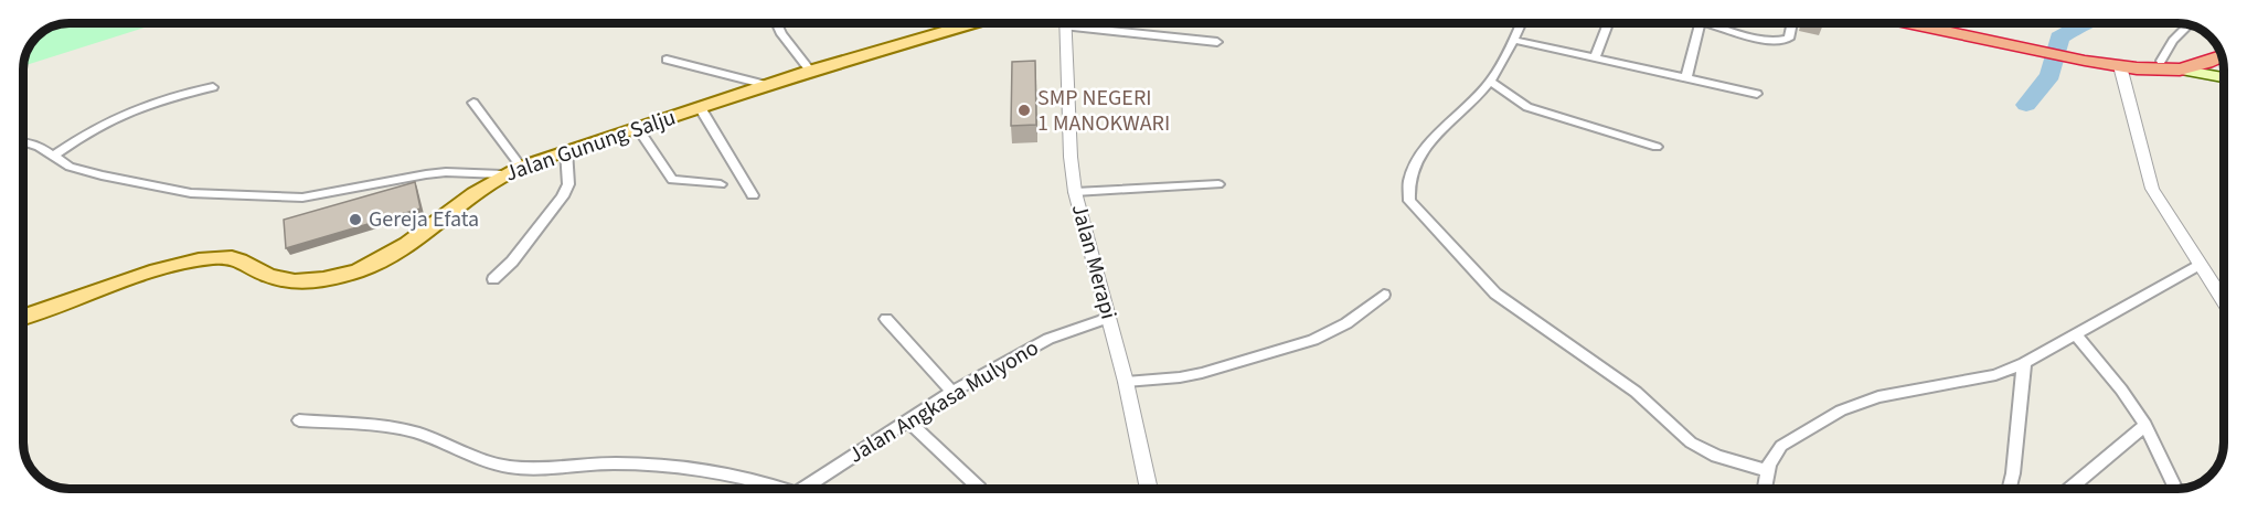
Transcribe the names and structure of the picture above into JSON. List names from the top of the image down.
{
  "streets": {
    "main road": ["Jalan Gunung Salju"],
    "street": ["Jalan Merapi", "Jalan Angkasa Mulyono"]
  },
  "crossings": [
    ["Jalan Merapi", "Jalan Angkasa Mulyono"]
  ],
  "places": ["SMP NEGERI 1 MANOKWARI", "Gereja Efata"]
}
